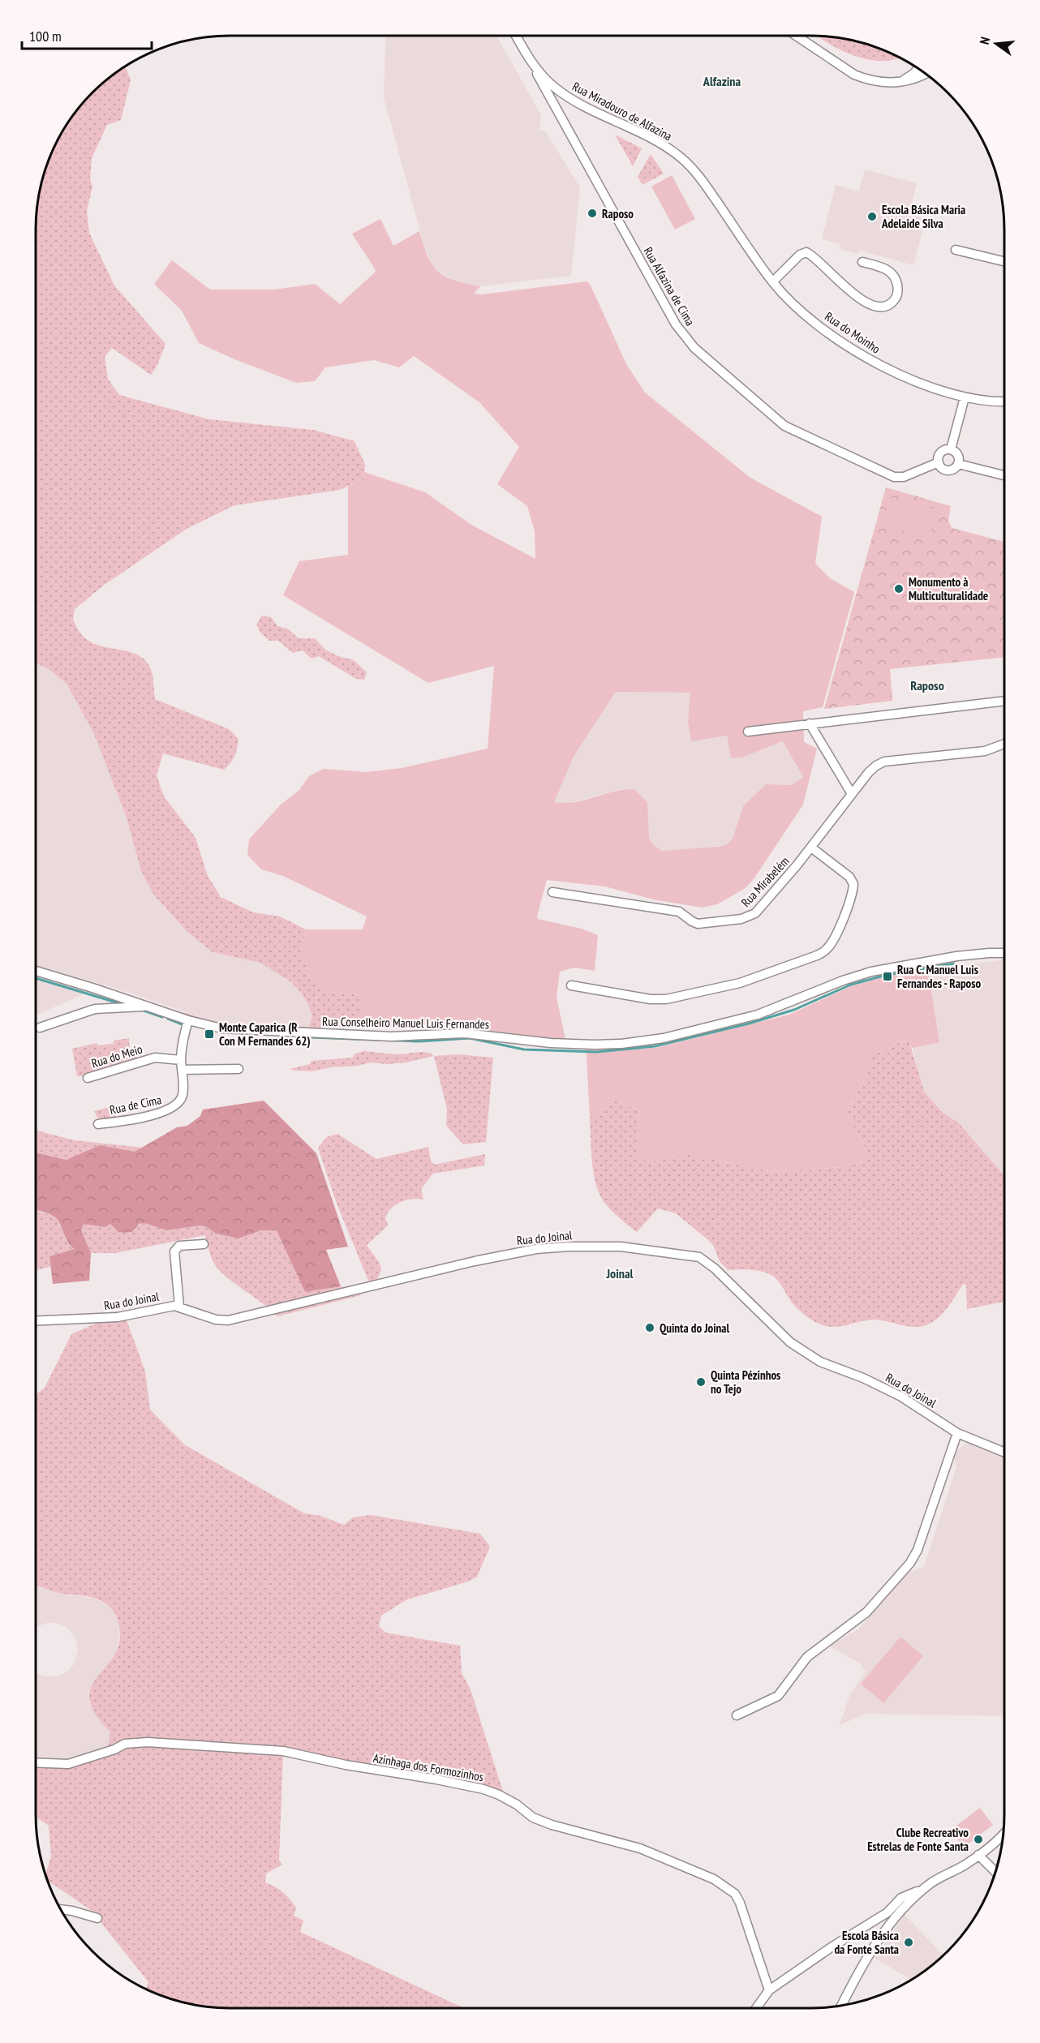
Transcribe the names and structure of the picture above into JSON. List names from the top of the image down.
{
  "streets": {
    "street": [
      "Rua Miradouro de Alfazina",
      "Rua Alfazina de Cima",
      "Rua do Moinho",
      "Rua Mirabelém",
      "Rua Conselheiro Manuel Luis Fernandes",
      "Rua do Meio",
      "Rua de Cima",
      "Rua do Joinal",
      "Azinhaga dos Formozinhos"
    ]
  },
  "crossings": [
    ["Rua Miradouro de Alfazina", "Rua Alfazina de Cima"],
    ["Rua Miradouro de Alfazina", "Rua do Moinho"],
    ["Rua Conselheiro Manuel Luis Fernandes", "Rua de Cima"],
    ["Rua do Meio", "Rua de Cima"]
  ],
  "districts": ["Alfazina", "Raposo", "Joinal"],
  "places": {
    "other": [
      "Raposo",
      "Escola Básica Maria Adelaide Silva",
      "Monumento à Multiculturalidade",
      "Quinta do Joinal",
      "Quinta Pézinhos no Tejo",
      "Clube Recreativo Estrelas de Fonte Santa",
      "Escola Básica da Fonte Santa"
    ],
    "transit": ["Rua C. Manuel Luis Fernandes - Raposo", "Monte Caparica (R Con M Fernandes 62)"]
  },
  "scale_bar": "100 m",
  "north": "left"
}
